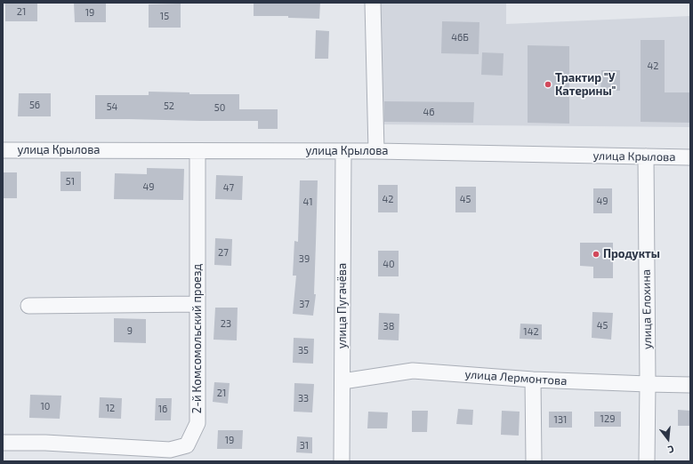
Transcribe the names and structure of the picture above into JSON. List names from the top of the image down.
{
  "streets": {
    "street": [
      "улица Крылова",
      "улица Пугачёва",
      "улица Елохина",
      "2-й Комсомольский проезд",
      "улица Лермонтова"
    ]
  },
  "crossings": [
    ["улица Крылова", "улица Пугачёва"],
    ["улица Крылова", "улица Елохина"],
    ["улица Крылова", "2-й Комсомольский проезд"],
    ["улица Пугачёва", "улица Лермонтова"],
    ["улица Елохина", "улица Лермонтова"]
  ],
  "places": ["Трактир \"У Катерины\"", "Продукты"],
  "house_numbers": [
    "21",
    "19",
    "15",
    "46Б",
    "42",
    "56",
    "52",
    "54",
    "50",
    "46",
    "51",
    "49",
    "47",
    "42",
    "45",
    "49",
    "41",
    "27",
    "39",
    "40",
    "37",
    "23",
    "45",
    "38",
    "9",
    "142",
    "35",
    "21",
    "33",
    "10",
    "12",
    "16",
    "129",
    "131",
    "19",
    "31"
  ],
  "north": "bottom"
}
